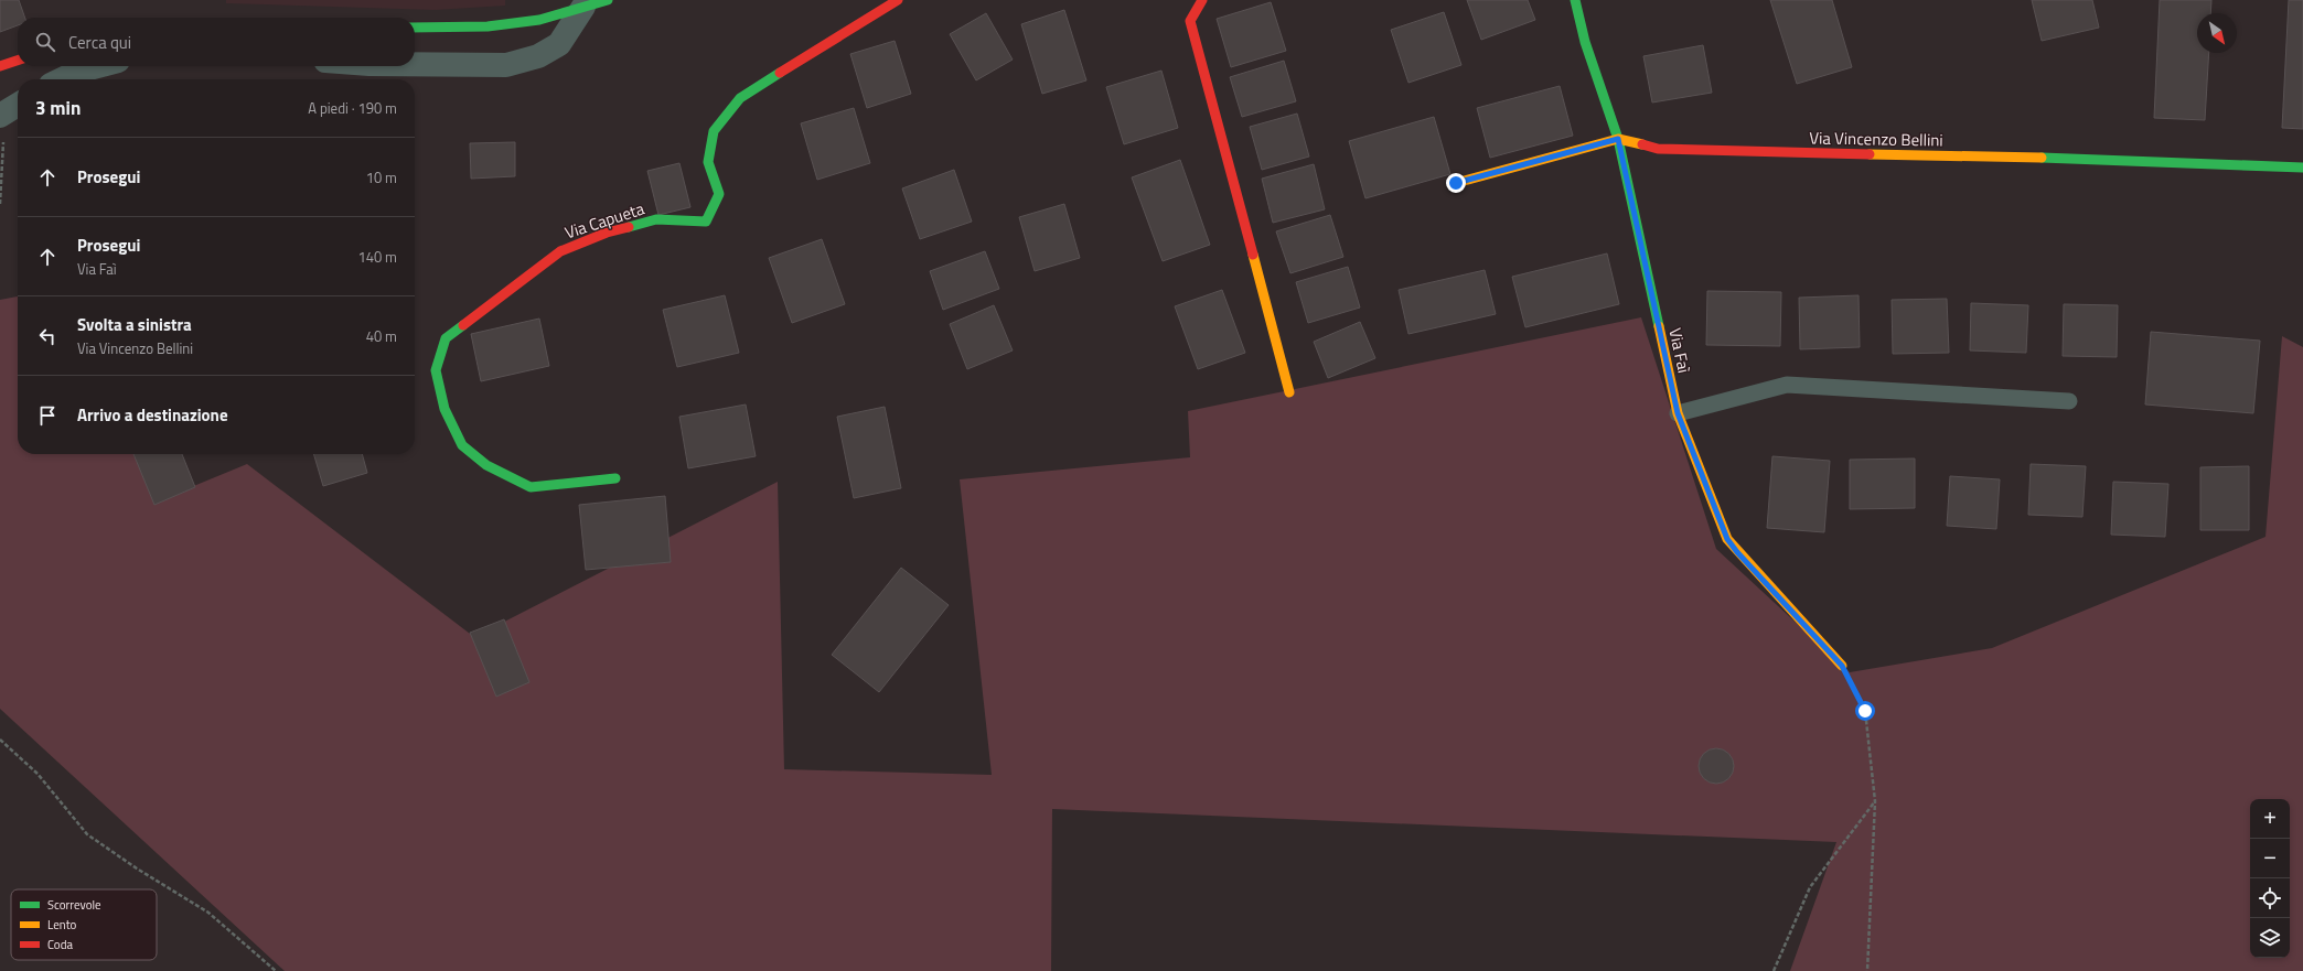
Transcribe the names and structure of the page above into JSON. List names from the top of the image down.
{
  "streets": {
    "street": ["Via Vincenzo Bellini", "Via Capueta", "Via Faì"]
  },
  "crossings": [
    ["Via Vincenzo Bellini", "Via Faì"]
  ],
  "legend": ["Scorrevole", "Lento", "Coda"],
  "north": "bottom right",
  "page": {
    "search": "Cerca qui",
    "heading": ["3 min", "A piedi · 190 m"],
    "list": [
      ["Prosegui", "10 m"],
      ["Prosegui", "Via Faì", "140 m"],
      ["Svolta a sinistra", "Via Vincenzo Bellini", "40 m"],
      "Arrivo a destinazione"
    ],
    "map_buttons": ["+", "−"]
  }
}
